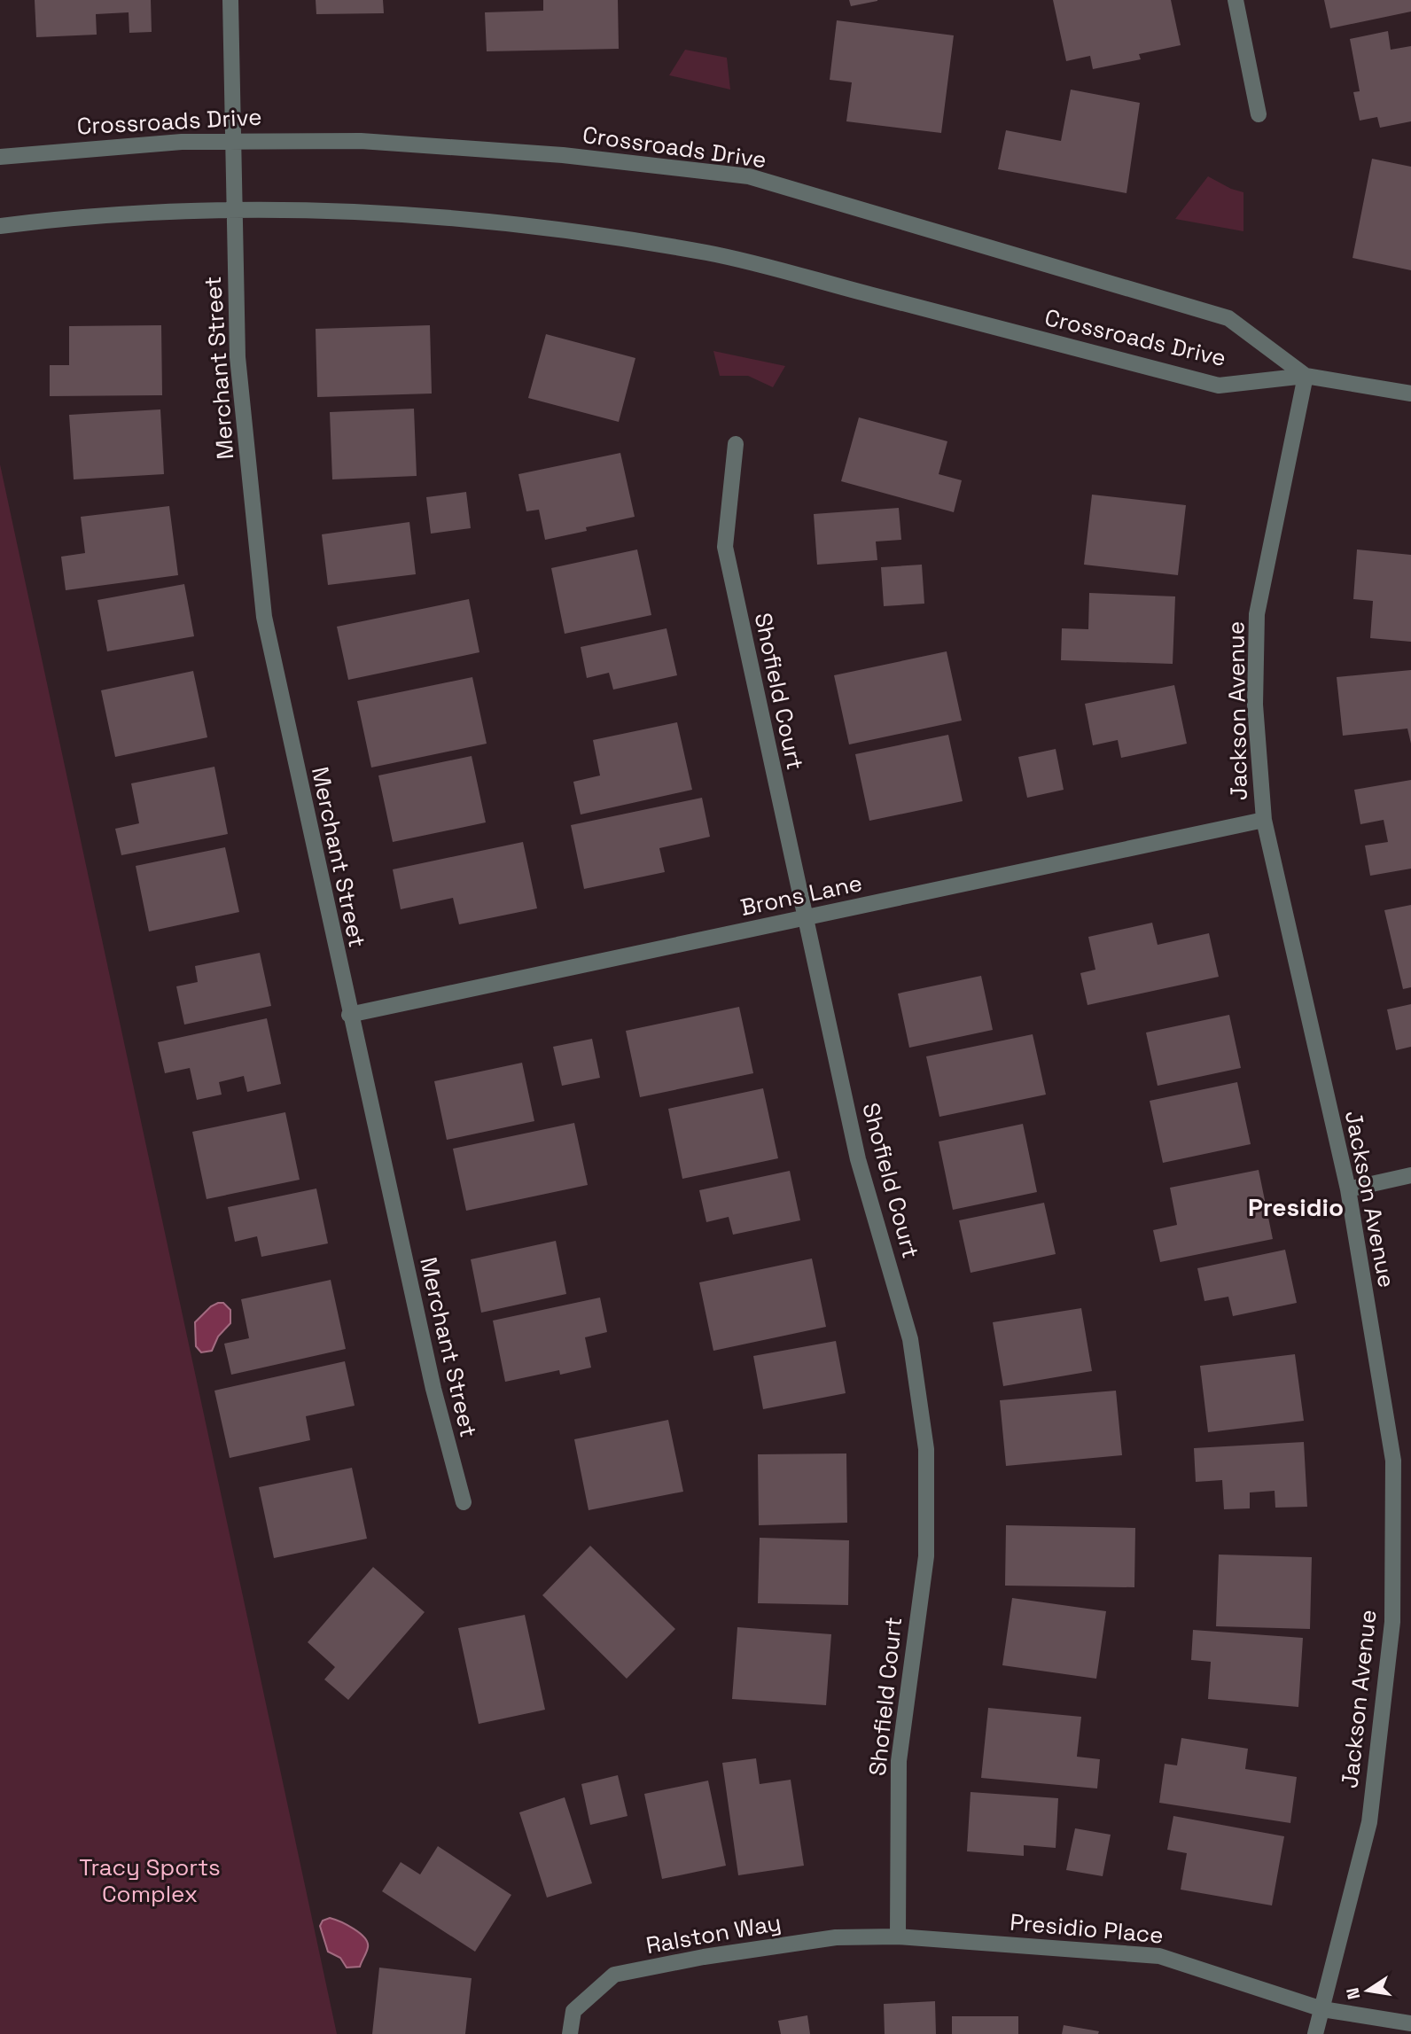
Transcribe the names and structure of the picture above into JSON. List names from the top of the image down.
{
  "streets": {
    "street": [
      "Crossroads Drive",
      "Merchant Street",
      "Shofield Court",
      "Jackson Avenue",
      "Brons Lane",
      "Presidio Place",
      "Ralston Way"
    ]
  },
  "crossings": [
    ["Crossroads Drive", "Merchant Street"],
    ["Crossroads Drive", "Jackson Avenue"],
    ["Merchant Street", "Brons Lane"],
    ["Shofield Court", "Brons Lane"],
    ["Shofield Court", "Presidio Place"],
    ["Shofield Court", "Ralston Way"],
    ["Jackson Avenue", "Brons Lane"],
    ["Jackson Avenue", "Presidio Place"],
    ["Presidio Place", "Ralston Way"]
  ],
  "districts": ["Presidio"],
  "parks": ["Tracy Sports Complex"],
  "north": "left"
}
